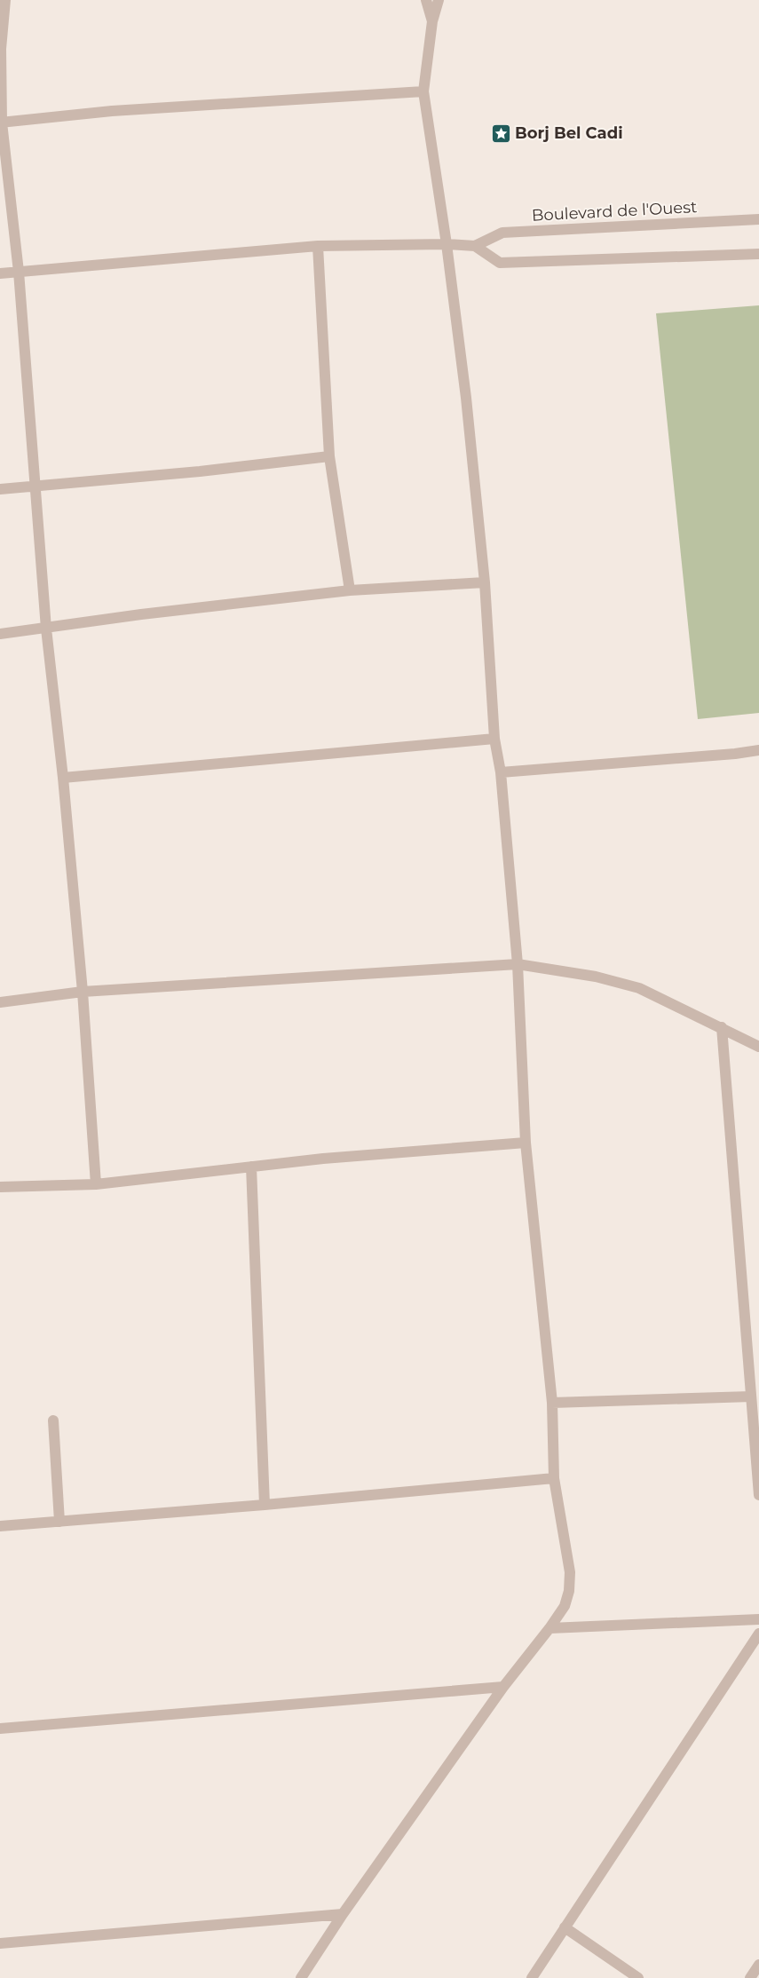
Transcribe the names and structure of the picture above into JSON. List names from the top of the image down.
{
  "streets": {
    "street": ["Boulevard de l'Ouest"]
  },
  "places": {
    "place": ["Borj Bel Cadi"]
  }
}
